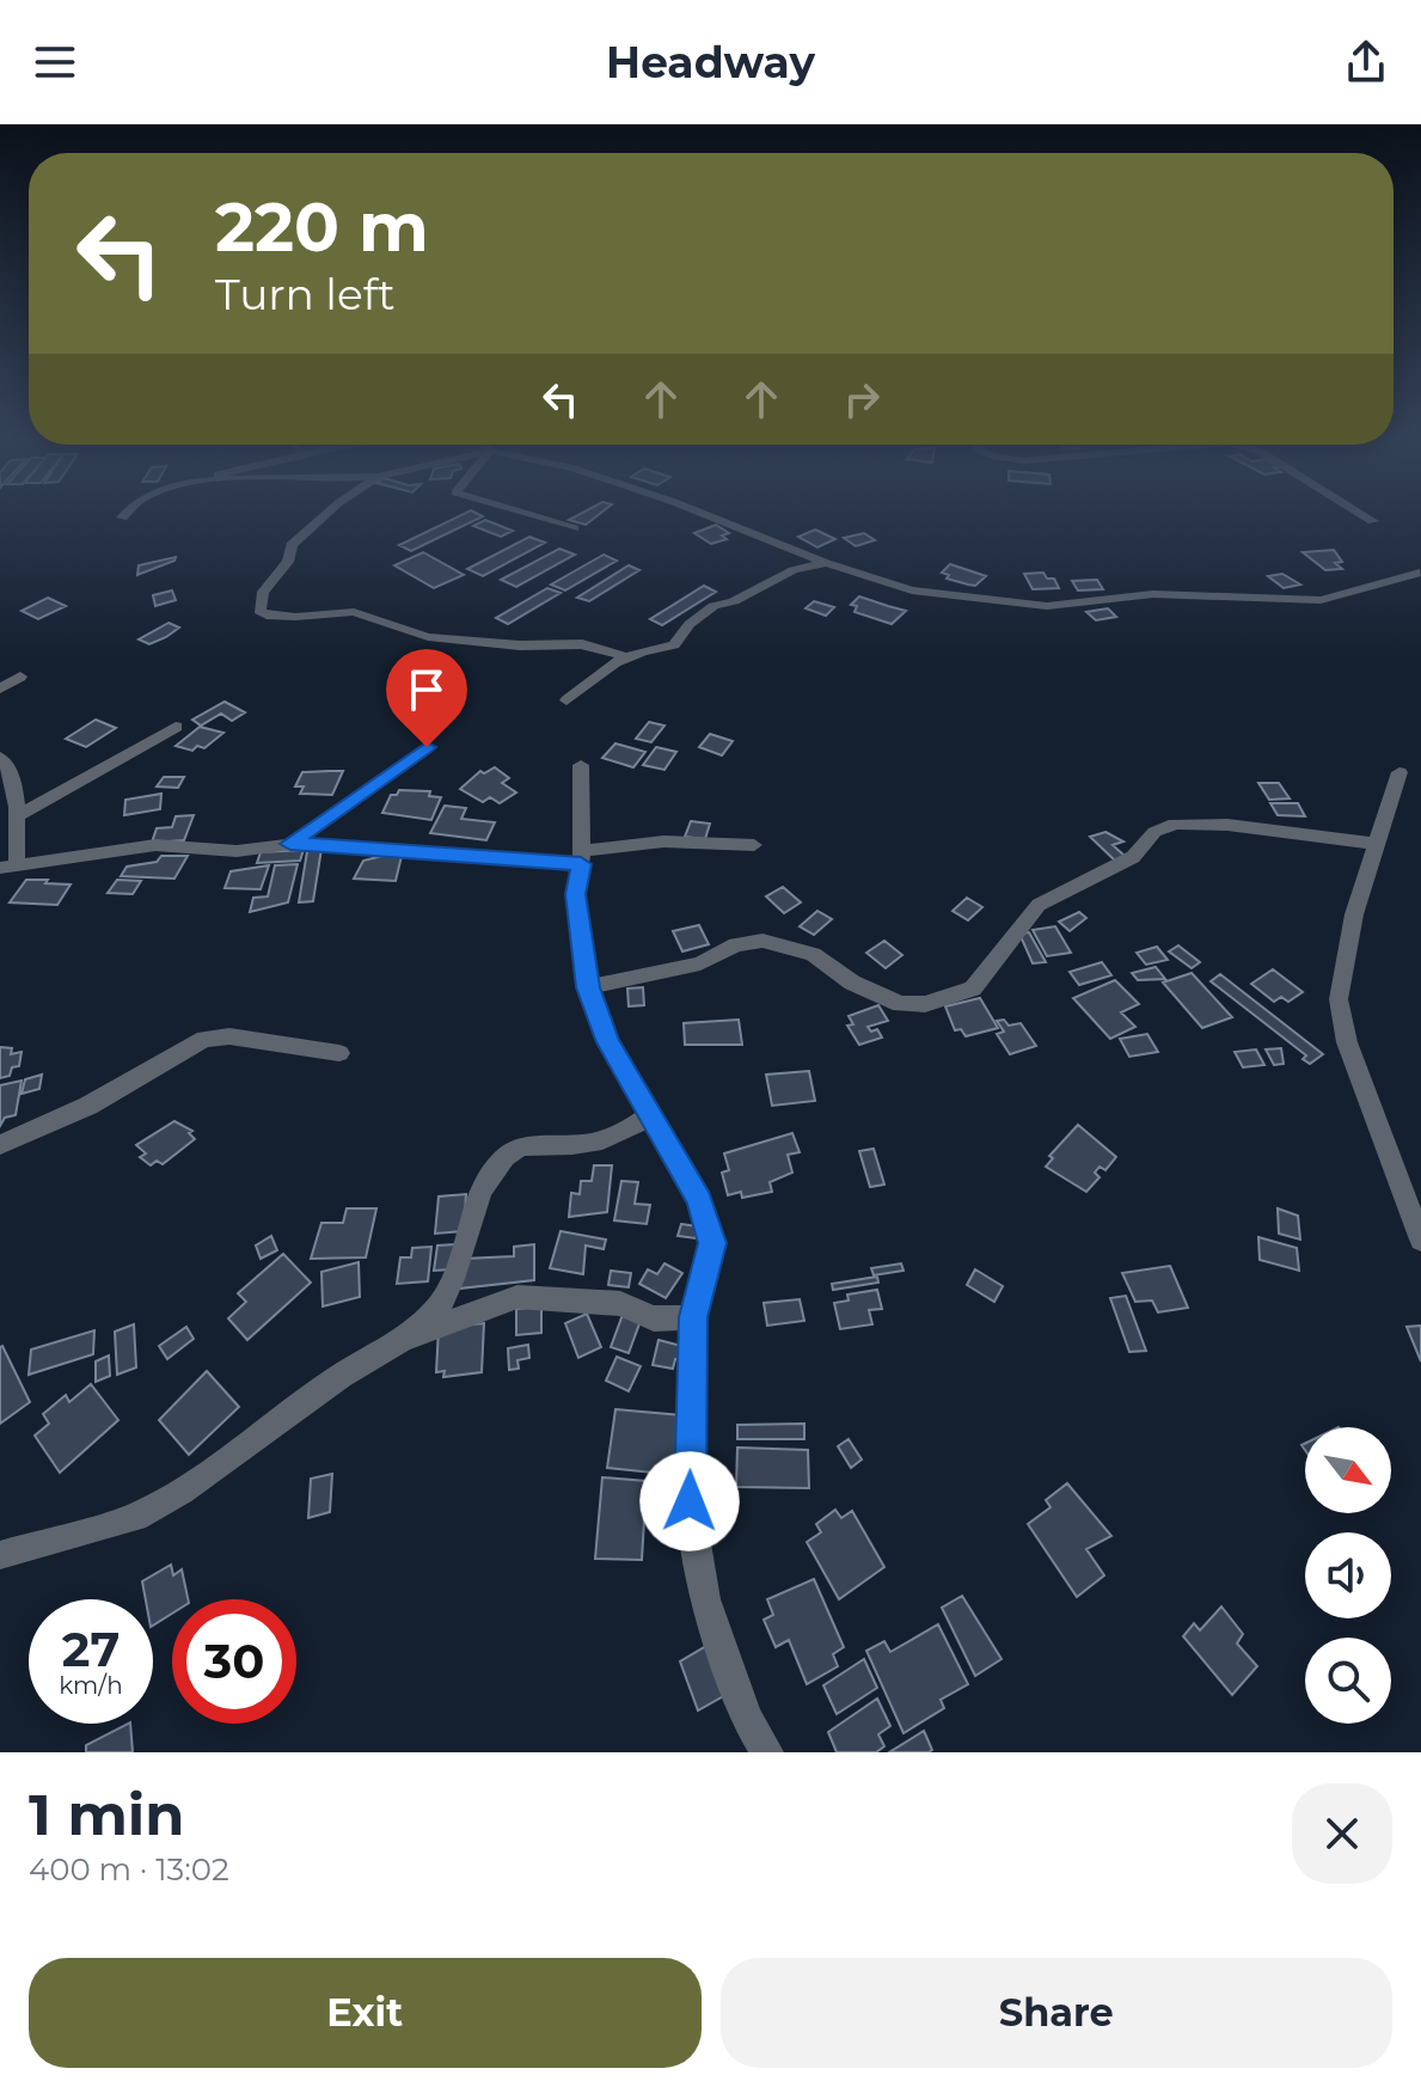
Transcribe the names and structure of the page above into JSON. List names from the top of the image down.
{
  "north": "bottom right",
  "page": {
    "header": "Headway",
    "turn": ["220 m", "Turn left"],
    "speed": "27 km/h",
    "limit": "30",
    "heading": ["1 min", "400 m · 13:02"],
    "buttons": ["Exit", "Share"]
  }
}
